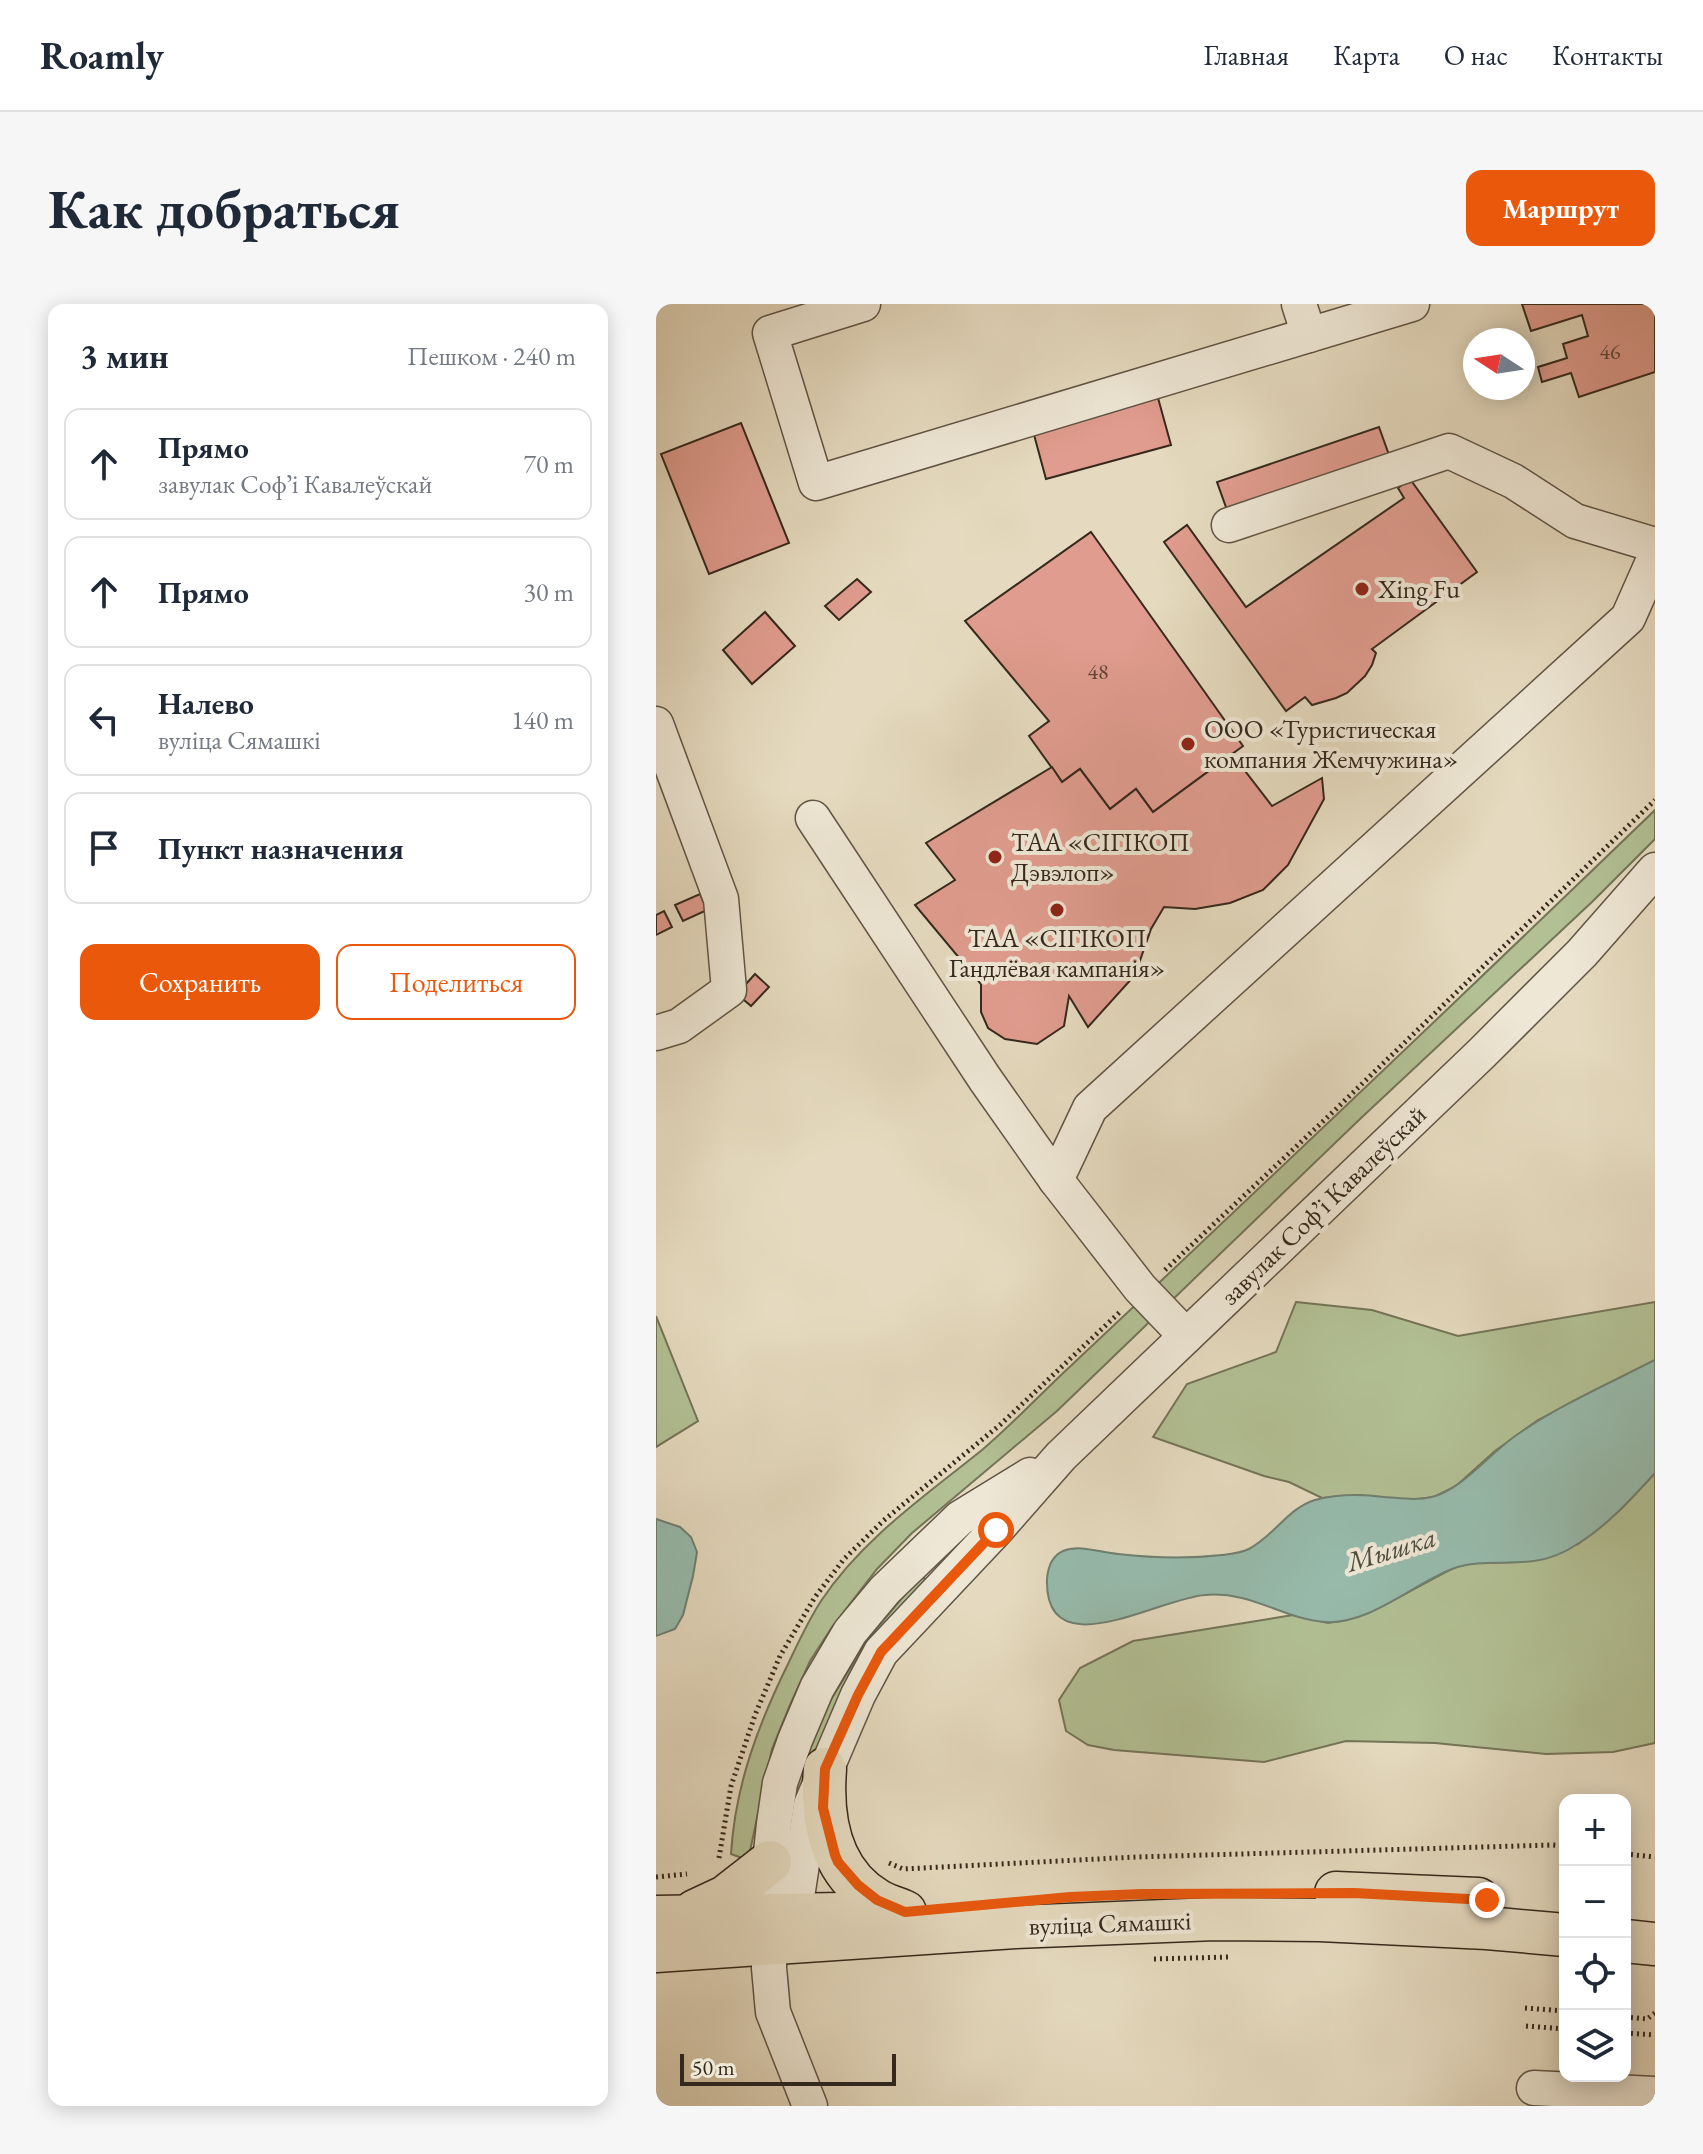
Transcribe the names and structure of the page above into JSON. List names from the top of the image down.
{
  "streets": {
    "main road": ["вуліца Сямашкі"],
    "street": ["завулак Софʼі Кавалеўскай"]
  },
  "crossings": [
    ["завулак Софʼі Кавалеўскай", "вуліца Сямашкі"]
  ],
  "water": ["Мышка"],
  "places": [
    "Xing Fu",
    "ООО «Туристическая компания Жемчужина»",
    "ТАА «СІГІКОП Дэвэлоп»",
    "ТАА «СІГІКОП Гандлёвая кампанія»"
  ],
  "house_numbers": ["46", "48"],
  "scale_bar": "50 m",
  "north": "left",
  "page": {
    "header": "Roamly",
    "nav": [
      "Главная",
      "Карта",
      "О нас",
      "Контакты"
    ],
    "buttons": [
      "Маршрут",
      ["Сохранить", "Поделиться"]
    ],
    "title": "Как добраться",
    "heading": ["3 мин", "Пешком · 240 m"],
    "list": [
      ["Прямо", "завулак Софʼі Кавалеўскай", "70 m"],
      ["Прямо", "30 m"],
      ["Налево", "вуліца Сямашкі", "140 m"],
      "Пункт назначения"
    ],
    "map_buttons": ["+", "−"],
    "scale": "50 m"
  }
}
